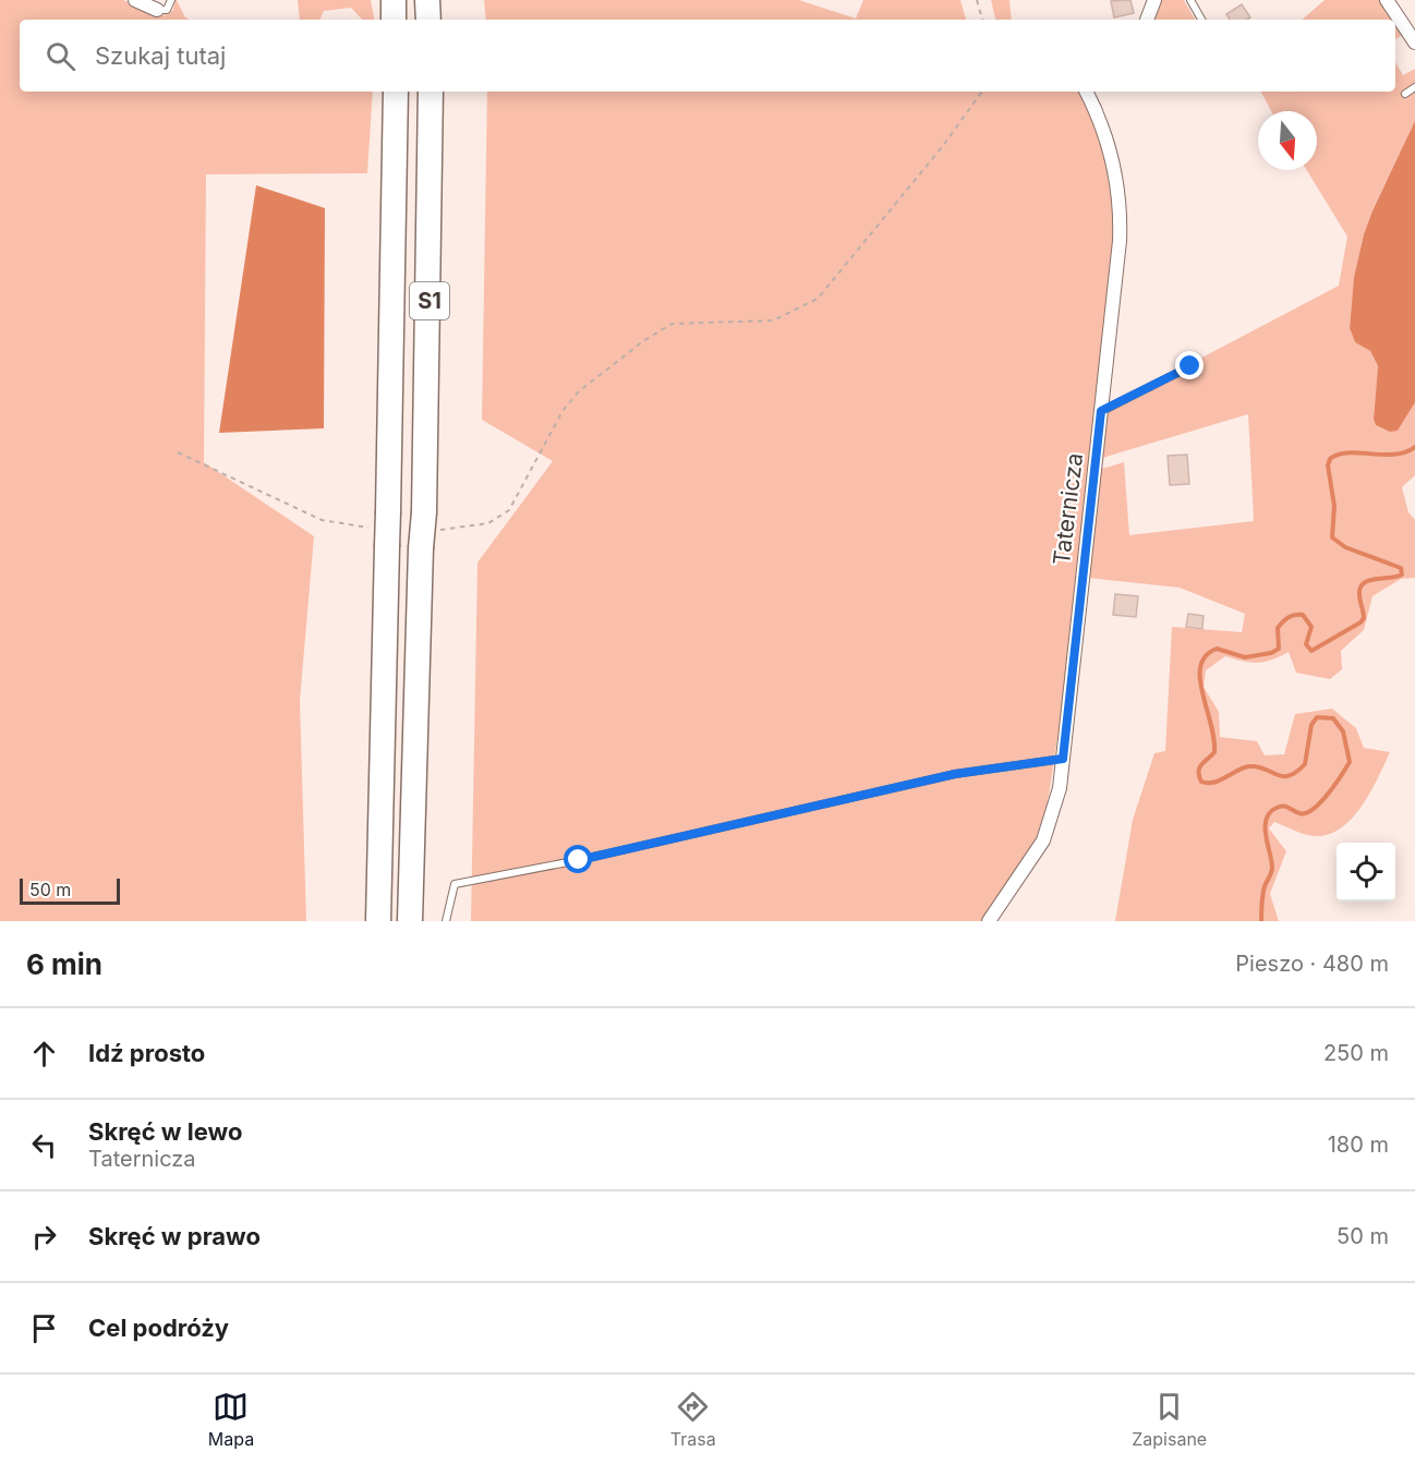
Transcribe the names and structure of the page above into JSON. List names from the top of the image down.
{
  "streets": {
    "highway": ["S1"],
    "street": ["Taternicza"]
  },
  "scale_bar": "50 m",
  "north": "bottom",
  "page": {
    "search": "Szukaj tutaj",
    "scale": "50 m",
    "heading": ["6 min", "Pieszo · 480 m"],
    "list": [
      ["Idź prosto", "250 m"],
      ["Skręć w lewo", "Taternicza", "180 m"],
      ["Skręć w prawo", "50 m"],
      "Cel podróży"
    ],
    "nav": ["Mapa", "Trasa", "Zapisane"]
  }
}
